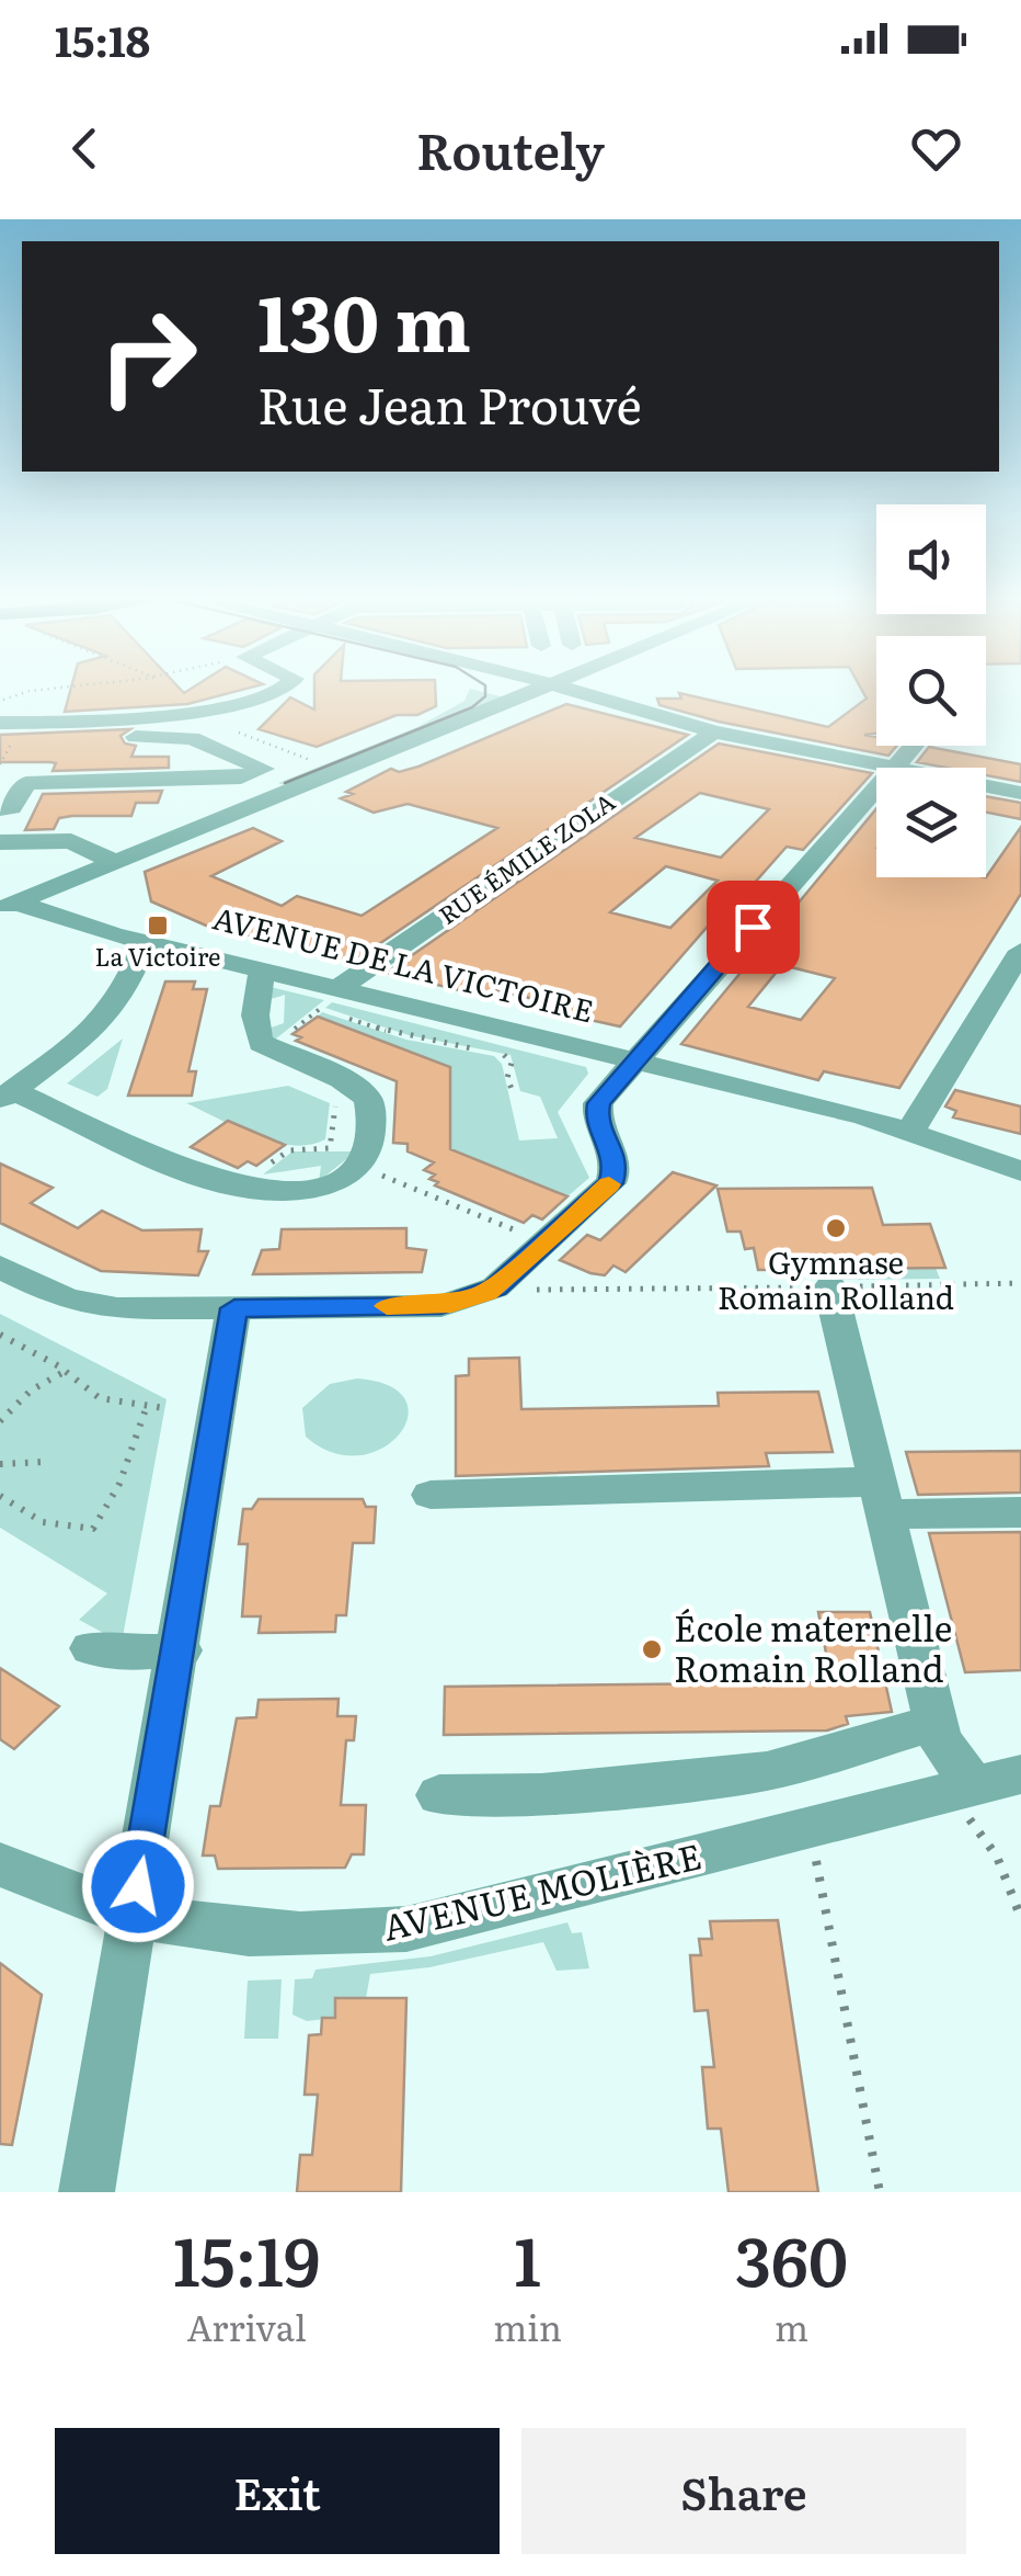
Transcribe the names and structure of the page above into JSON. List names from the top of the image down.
{
  "streets": {
    "street": ["RUE ÉMILE ZOLA", "AVENUE DE LA VICTOIRE", "AVENUE MOLIÈRE"]
  },
  "crossings": [
    ["RUE ÉMILE ZOLA", "AVENUE DE LA VICTOIRE"]
  ],
  "places": {
    "transit": ["La Victoire"],
    "other": ["Gymnase Romain Rolland", "École maternelle Romain Rolland"]
  },
  "page": {
    "status": "15:18",
    "header": "Routely",
    "turn": ["130 m", "Rue Jean Prouvé"],
    "eta": [
      "15:19",
      "Arrival",
      "1",
      "min",
      "360",
      "m"
    ],
    "buttons": ["Exit", "Share"]
  }
}
